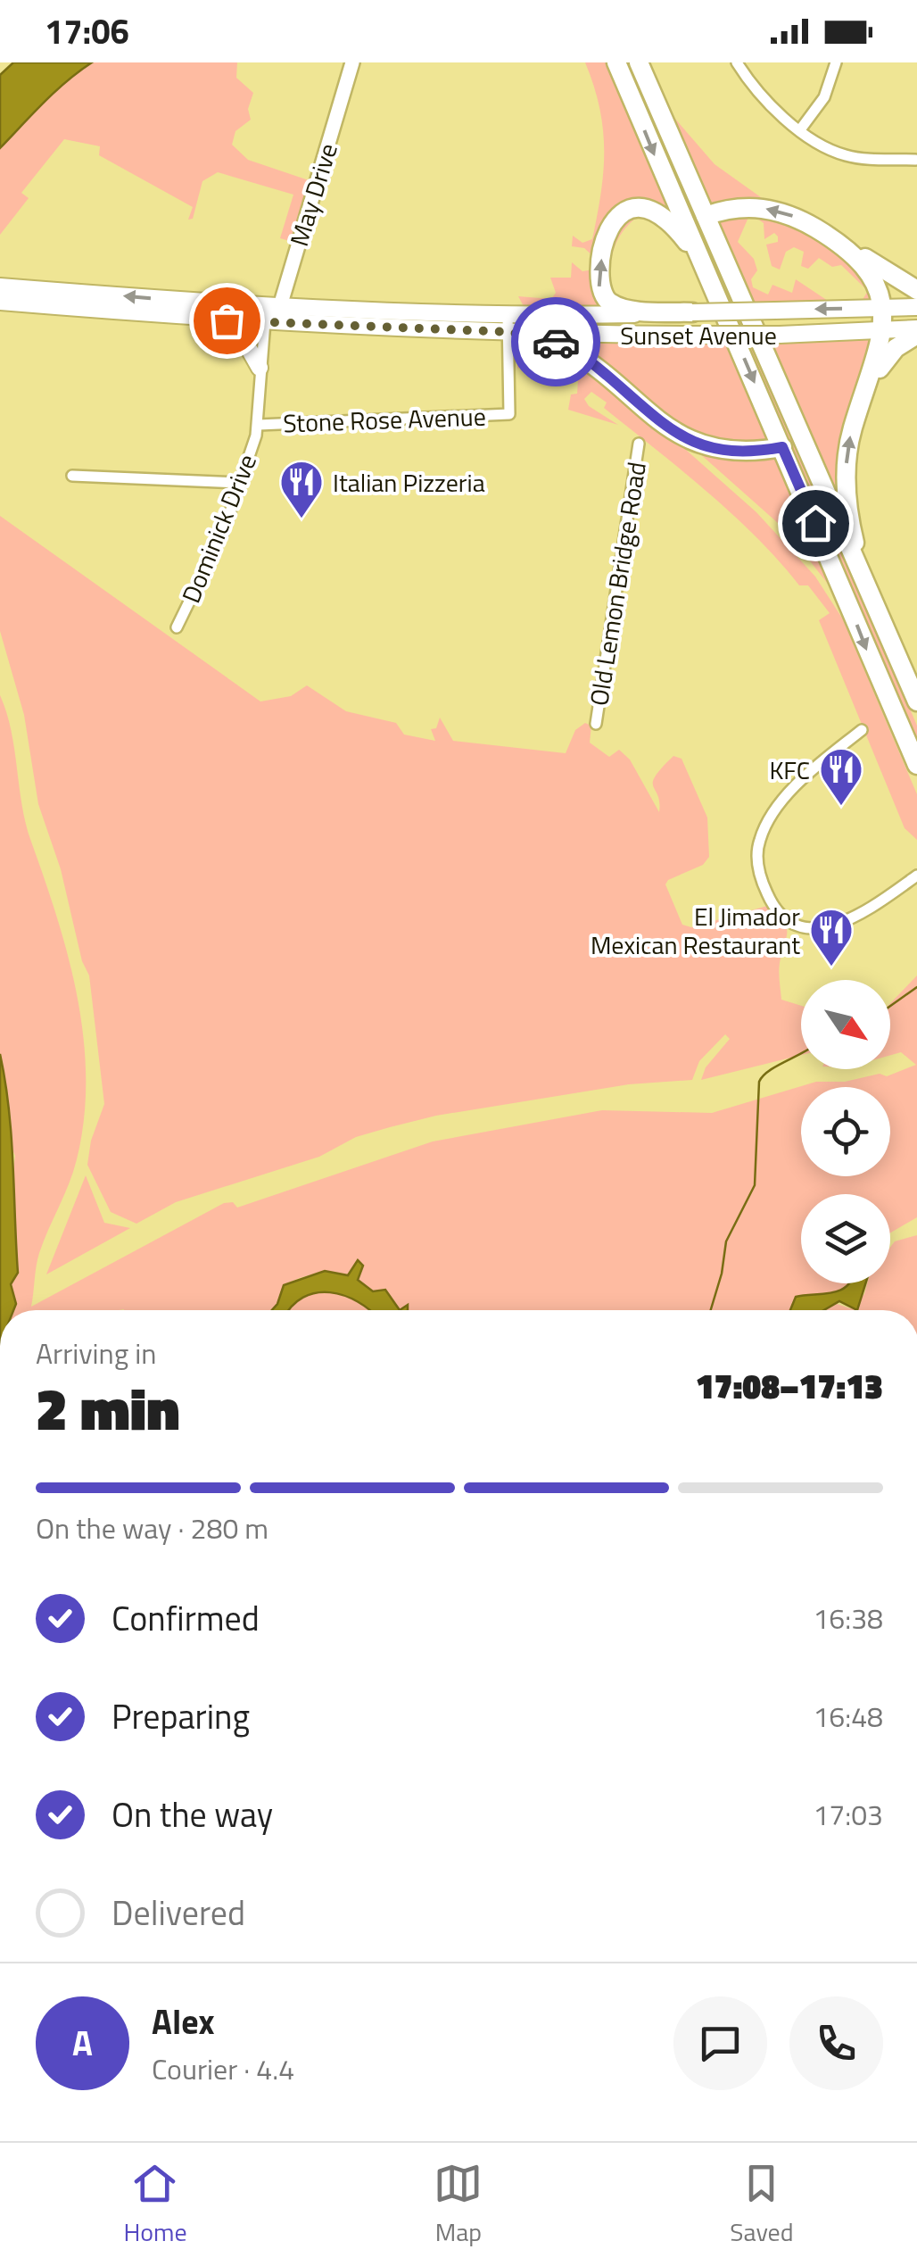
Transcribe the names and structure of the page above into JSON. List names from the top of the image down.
{
  "streets": {
    "main road": ["May Drive", "Sunset Avenue"],
    "street": ["Stone Rose Avenue", "Dominick Drive", "Old Lemon Bridge Road"]
  },
  "crossings": [
    ["May Drive", "Sunset Avenue"],
    ["May Drive", "Dominick Drive"],
    ["Sunset Avenue", "Stone Rose Avenue"],
    ["Sunset Avenue", "Dominick Drive"],
    ["Stone Rose Avenue", "Dominick Drive"]
  ],
  "places": {
    "restaurant": ["Italian Pizzeria", "KFC", "El Jimador Mexican Restaurant"]
  },
  "north": "bottom right",
  "page": {
    "status": "17:06",
    "heading": ["2 min", "Arriving in", "17:08–17:13"],
    "panel": ["Alex", "Courier · 4.4"],
    "bar": "On the way · 280 m",
    "list": [
      ["Confirmed", "16:38"],
      ["Preparing", "16:48"],
      ["On the way", "17:03"],
      "Delivered"
    ],
    "round": "A",
    "tabs": ["Home", "Map", "Saved"]
  }
}
